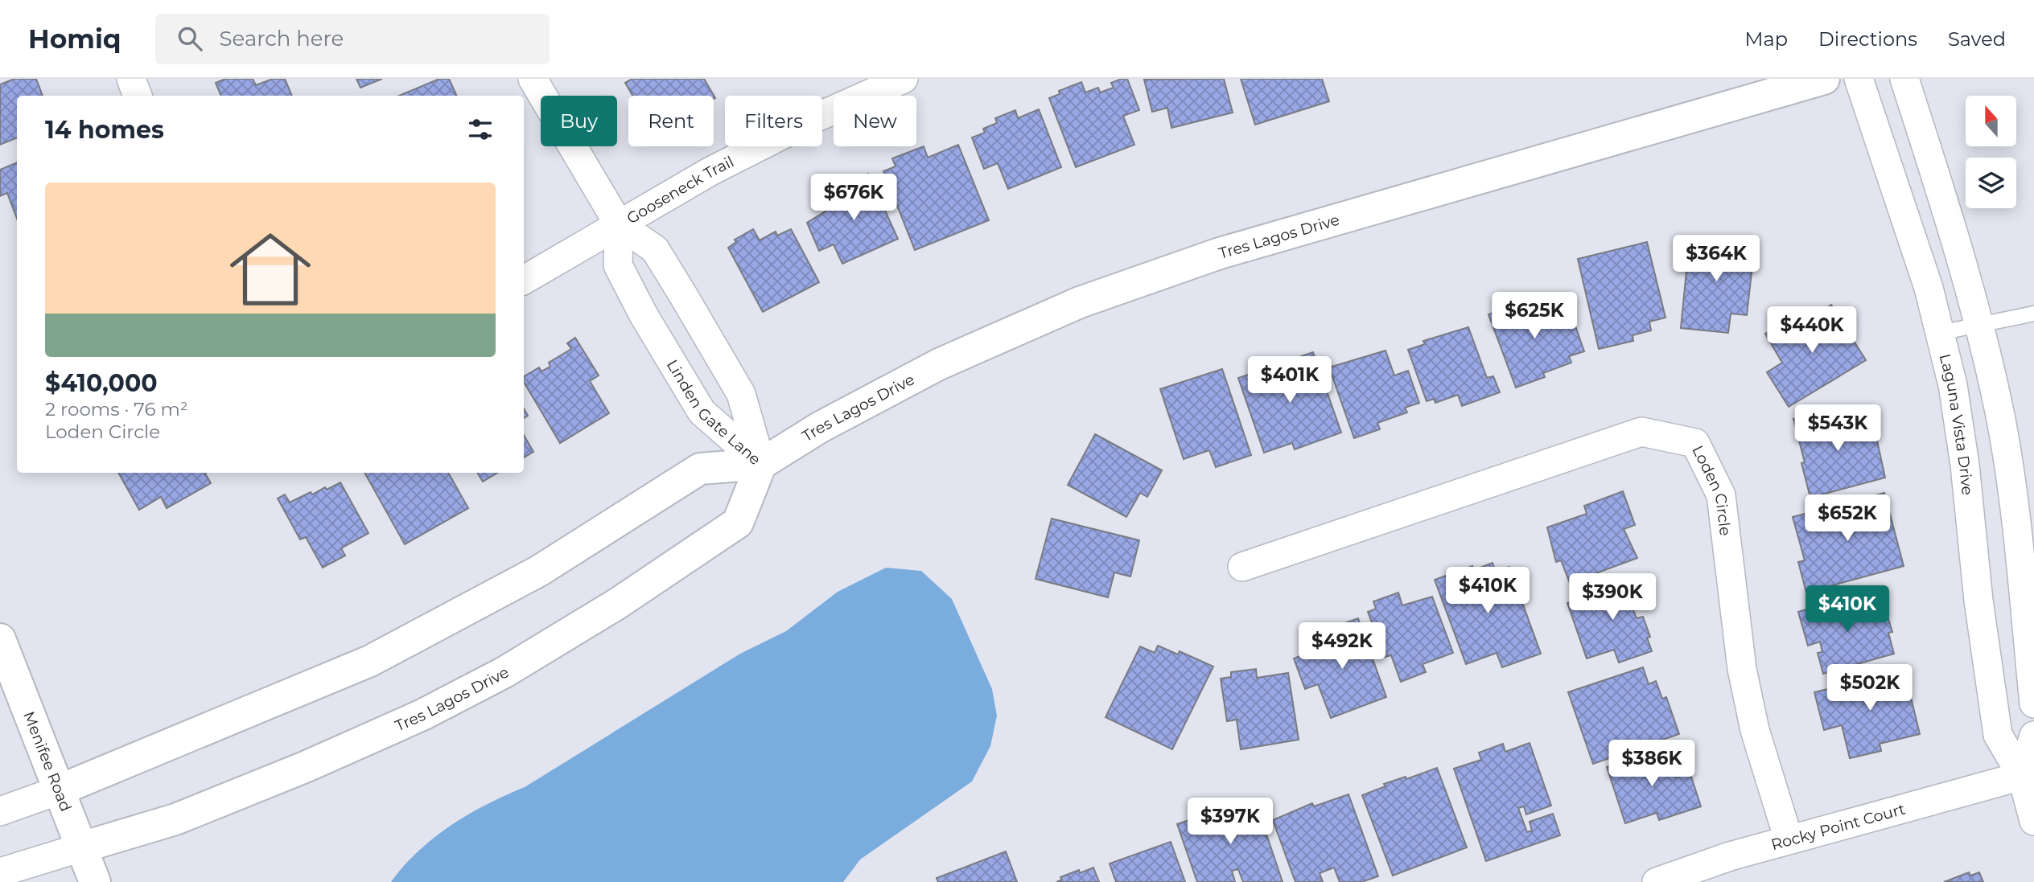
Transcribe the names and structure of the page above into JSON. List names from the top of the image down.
{
  "streets": {
    "street": [
      "Gooseneck Trail",
      "Tres Lagos Drive",
      "Linden Gate Lane",
      "Laguna Vista Drive",
      "Loden Circle",
      "Menifee Road",
      "Rocky Point Court"
    ]
  },
  "crossings": [
    ["Gooseneck Trail", "Linden Gate Lane"],
    ["Tres Lagos Drive", "Linden Gate Lane"],
    ["Tres Lagos Drive", "Menifee Road"],
    ["Laguna Vista Drive", "Rocky Point Court"],
    ["Loden Circle", "Rocky Point Court"]
  ],
  "north": "top",
  "page": {
    "header": "Homiq",
    "search": "Search here",
    "nav": ["Map", "Directions", "Saved"],
    "chip": [
      "Buy",
      "Rent",
      "Filters",
      "New"
    ],
    "heading": "14 homes",
    "list": [
      {
        "name": "$410,000",
        "note": "2 rooms · 76 m² · Loden Circle"
      }
    ],
    "price": [
      "$676K",
      "$364K",
      "$625K",
      "$440K",
      "$401K",
      "$543K",
      "$652K",
      "$410K",
      "$390K",
      "$410K",
      "$492K",
      "$502K",
      "$386K",
      "$397K"
    ]
  }
}
